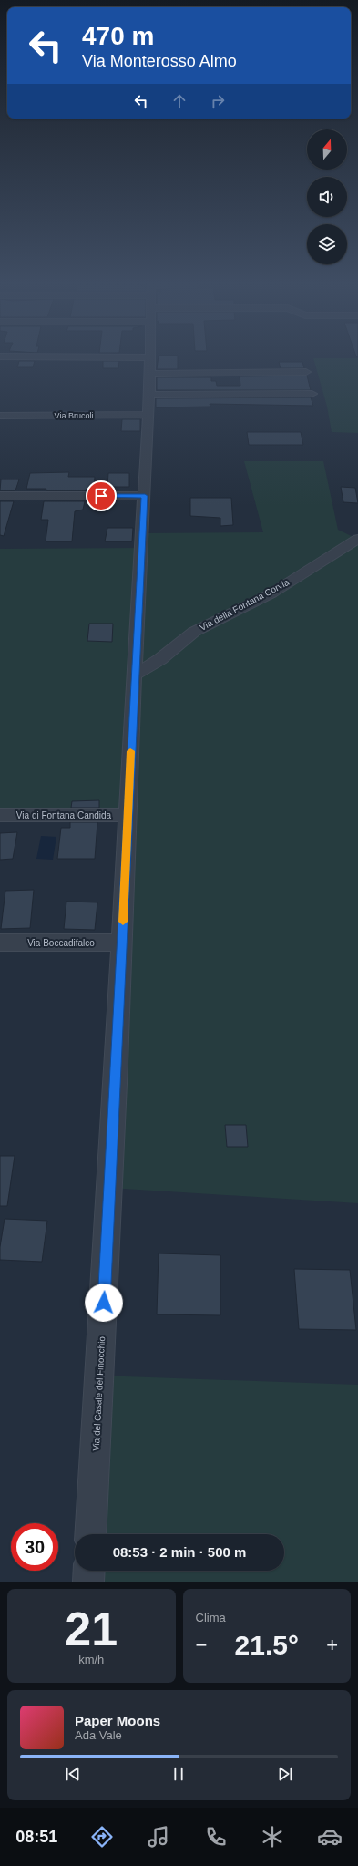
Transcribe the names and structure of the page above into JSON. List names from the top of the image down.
{
  "streets": {
    "street": [
      "Via Brucoli",
      "Via della Fontana Corvia",
      "Via di Fontana Candida",
      "Via Boccadifalco",
      "Via del Casale del Finocchio"
    ]
  },
  "crossings": [
    ["Via Brucoli", "Via del Casale del Finocchio"],
    ["Via della Fontana Corvia", "Via del Casale del Finocchio"],
    ["Via di Fontana Candida", "Via del Casale del Finocchio"],
    ["Via Boccadifalco", "Via del Casale del Finocchio"]
  ],
  "north": "top",
  "page": {
    "turn": ["470 m", "Via Monterosso Almo"],
    "limit": "30",
    "trip": "08:53 · 2 min · 500 m",
    "tile": [
      ["21", "km/h"],
      "Clima"
    ],
    "heat": ["−", "21.5°", "+"],
    "song": ["Paper Moons", "Ada Vale"],
    "tabs": "08:51"
  }
}
